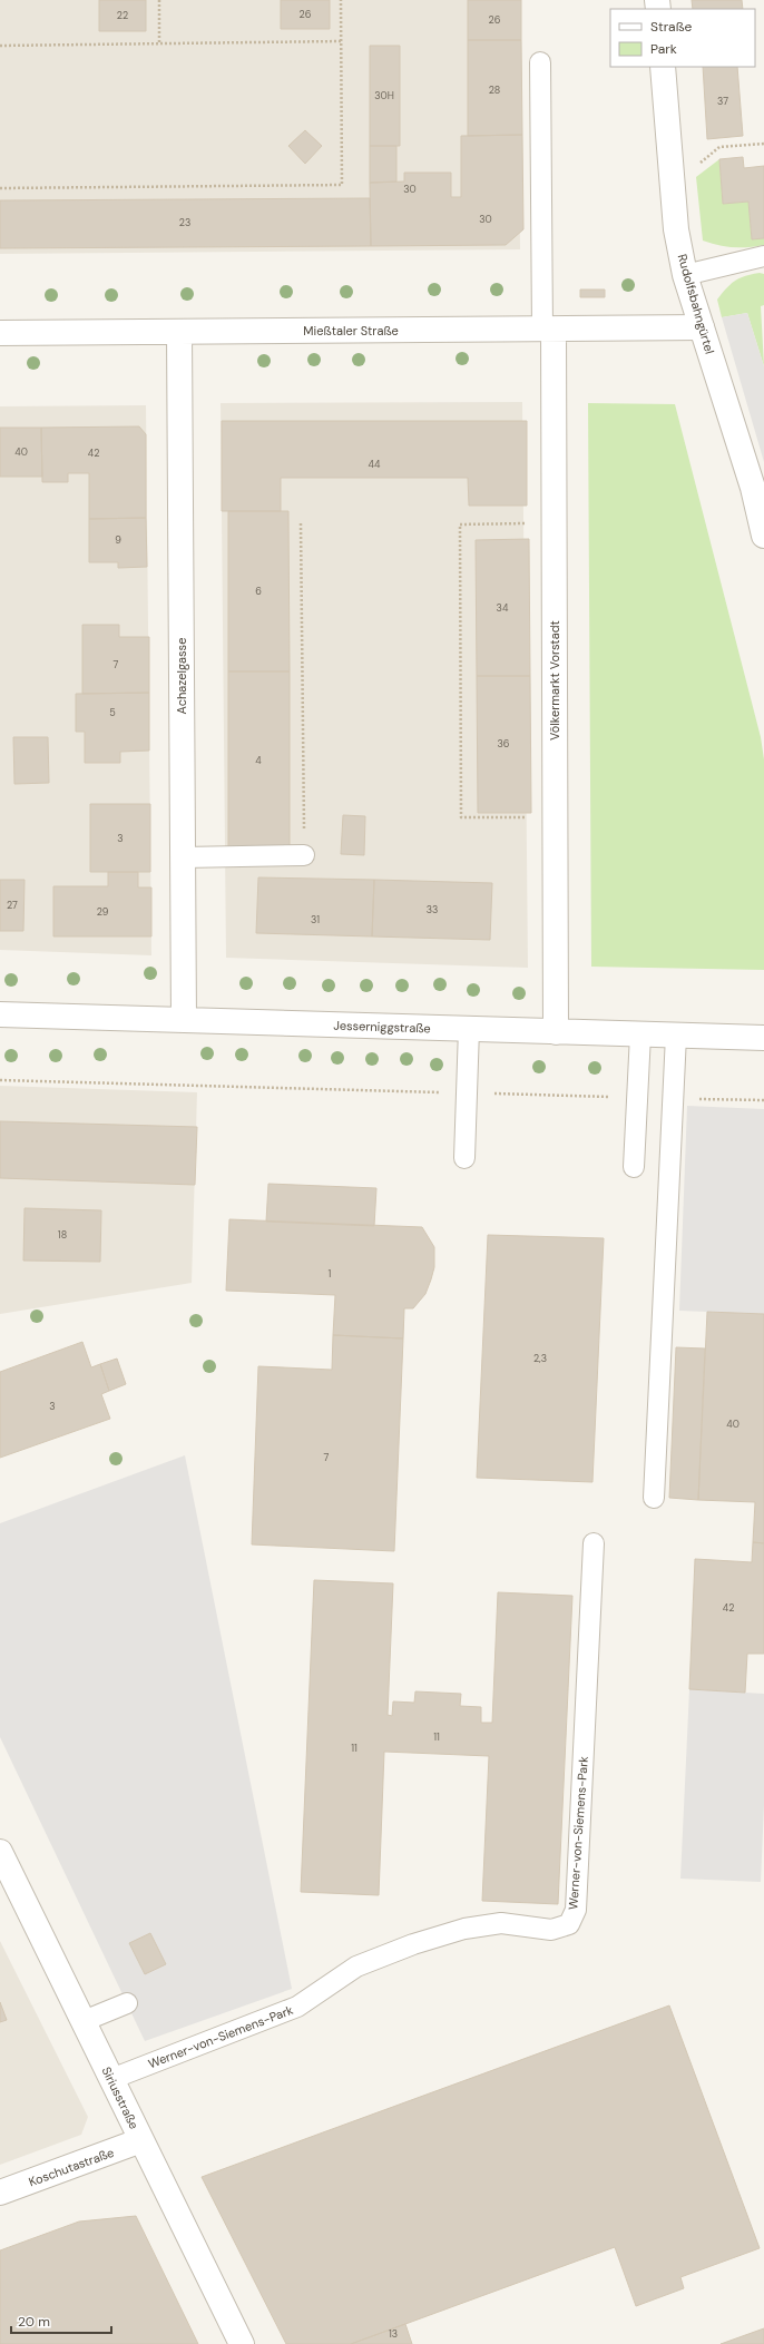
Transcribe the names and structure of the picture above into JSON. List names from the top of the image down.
{
  "streets": {
    "street": [
      "Rudolfsbahngürtel",
      "Mießtaler Straße",
      "Achazelgasse",
      "Völkermarkt Vorstadt",
      "Jesserniggstraße",
      "Siriusstraße",
      "Koschutastraße"
    ],
    "lane": ["Werner-von-Siemens-Park"]
  },
  "crossings": [
    ["Rudolfsbahngürtel", "Mießtaler Straße"],
    ["Mießtaler Straße", "Achazelgasse"],
    ["Mießtaler Straße", "Völkermarkt Vorstadt"],
    ["Achazelgasse", "Jesserniggstraße"],
    ["Völkermarkt Vorstadt", "Jesserniggstraße"],
    ["Werner-von-Siemens-Park", "Siriusstraße"],
    ["Siriusstraße", "Koschutastraße"]
  ],
  "house_numbers": [
    "26",
    "22",
    "26",
    "28",
    "30H",
    "37",
    "30",
    "30",
    "23",
    "40",
    "42",
    "44",
    "9",
    "6",
    "34",
    "7",
    "5",
    "36",
    "4",
    "3",
    "27",
    "33",
    "29",
    "31",
    "18",
    "1",
    "2,3",
    "3",
    "40",
    "7",
    "42",
    "11",
    "11",
    "13"
  ],
  "legend": ["Straße", "Park"],
  "scale_bar": "20 m"
}
